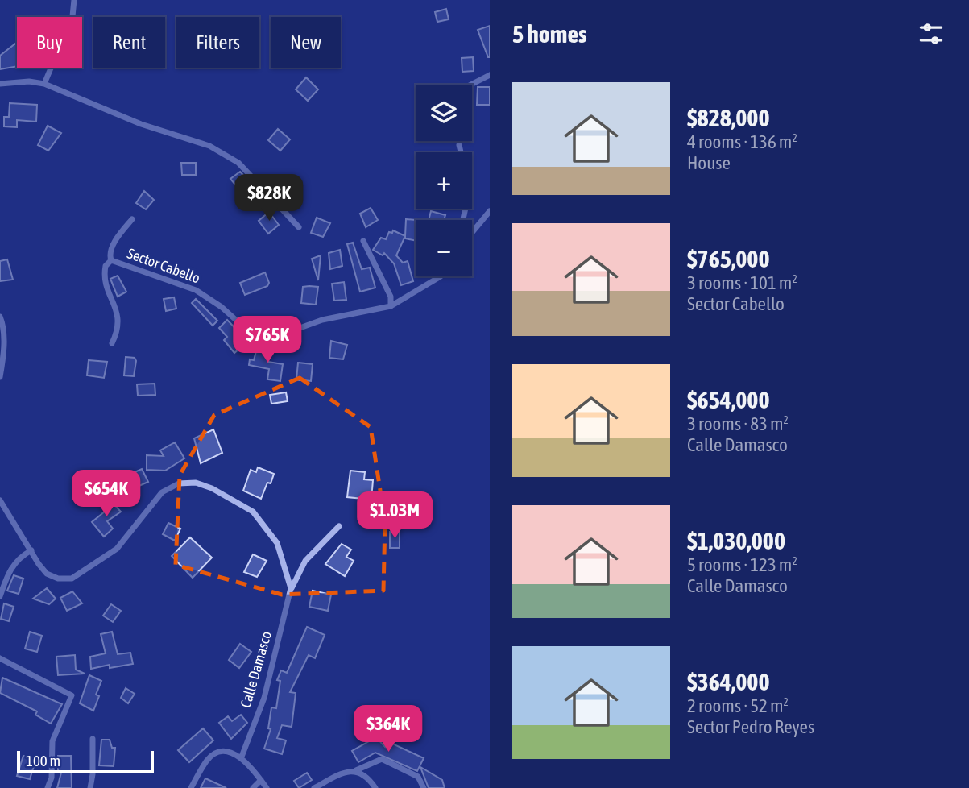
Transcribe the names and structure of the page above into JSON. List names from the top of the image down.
{
  "streets": {
    "street": ["Sector Cabello", "Calle Damasco"]
  },
  "scale_bar": "100 m",
  "page": {
    "heading": "5 homes",
    "chip": [
      "Buy",
      "Rent",
      "Filters",
      "New"
    ],
    "list": [
      {
        "name": "$828,000",
        "note": "4 rooms · 136 m² · House"
      },
      {
        "name": "$765,000",
        "note": "3 rooms · 101 m² · Sector Cabello"
      },
      {
        "name": "$654,000",
        "note": "3 rooms · 83 m² · Calle Damasco"
      },
      {
        "name": "$1,030,000",
        "note": "5 rooms · 123 m² · Calle Damasco"
      },
      {
        "name": "$364,000",
        "note": "2 rooms · 52 m² · Sector Pedro Reyes"
      }
    ],
    "map_buttons": ["+", "−"],
    "price": [
      "$828K",
      "$765K",
      "$654K",
      "$1.03M",
      "$364K"
    ],
    "scale": "100 m"
  }
}
